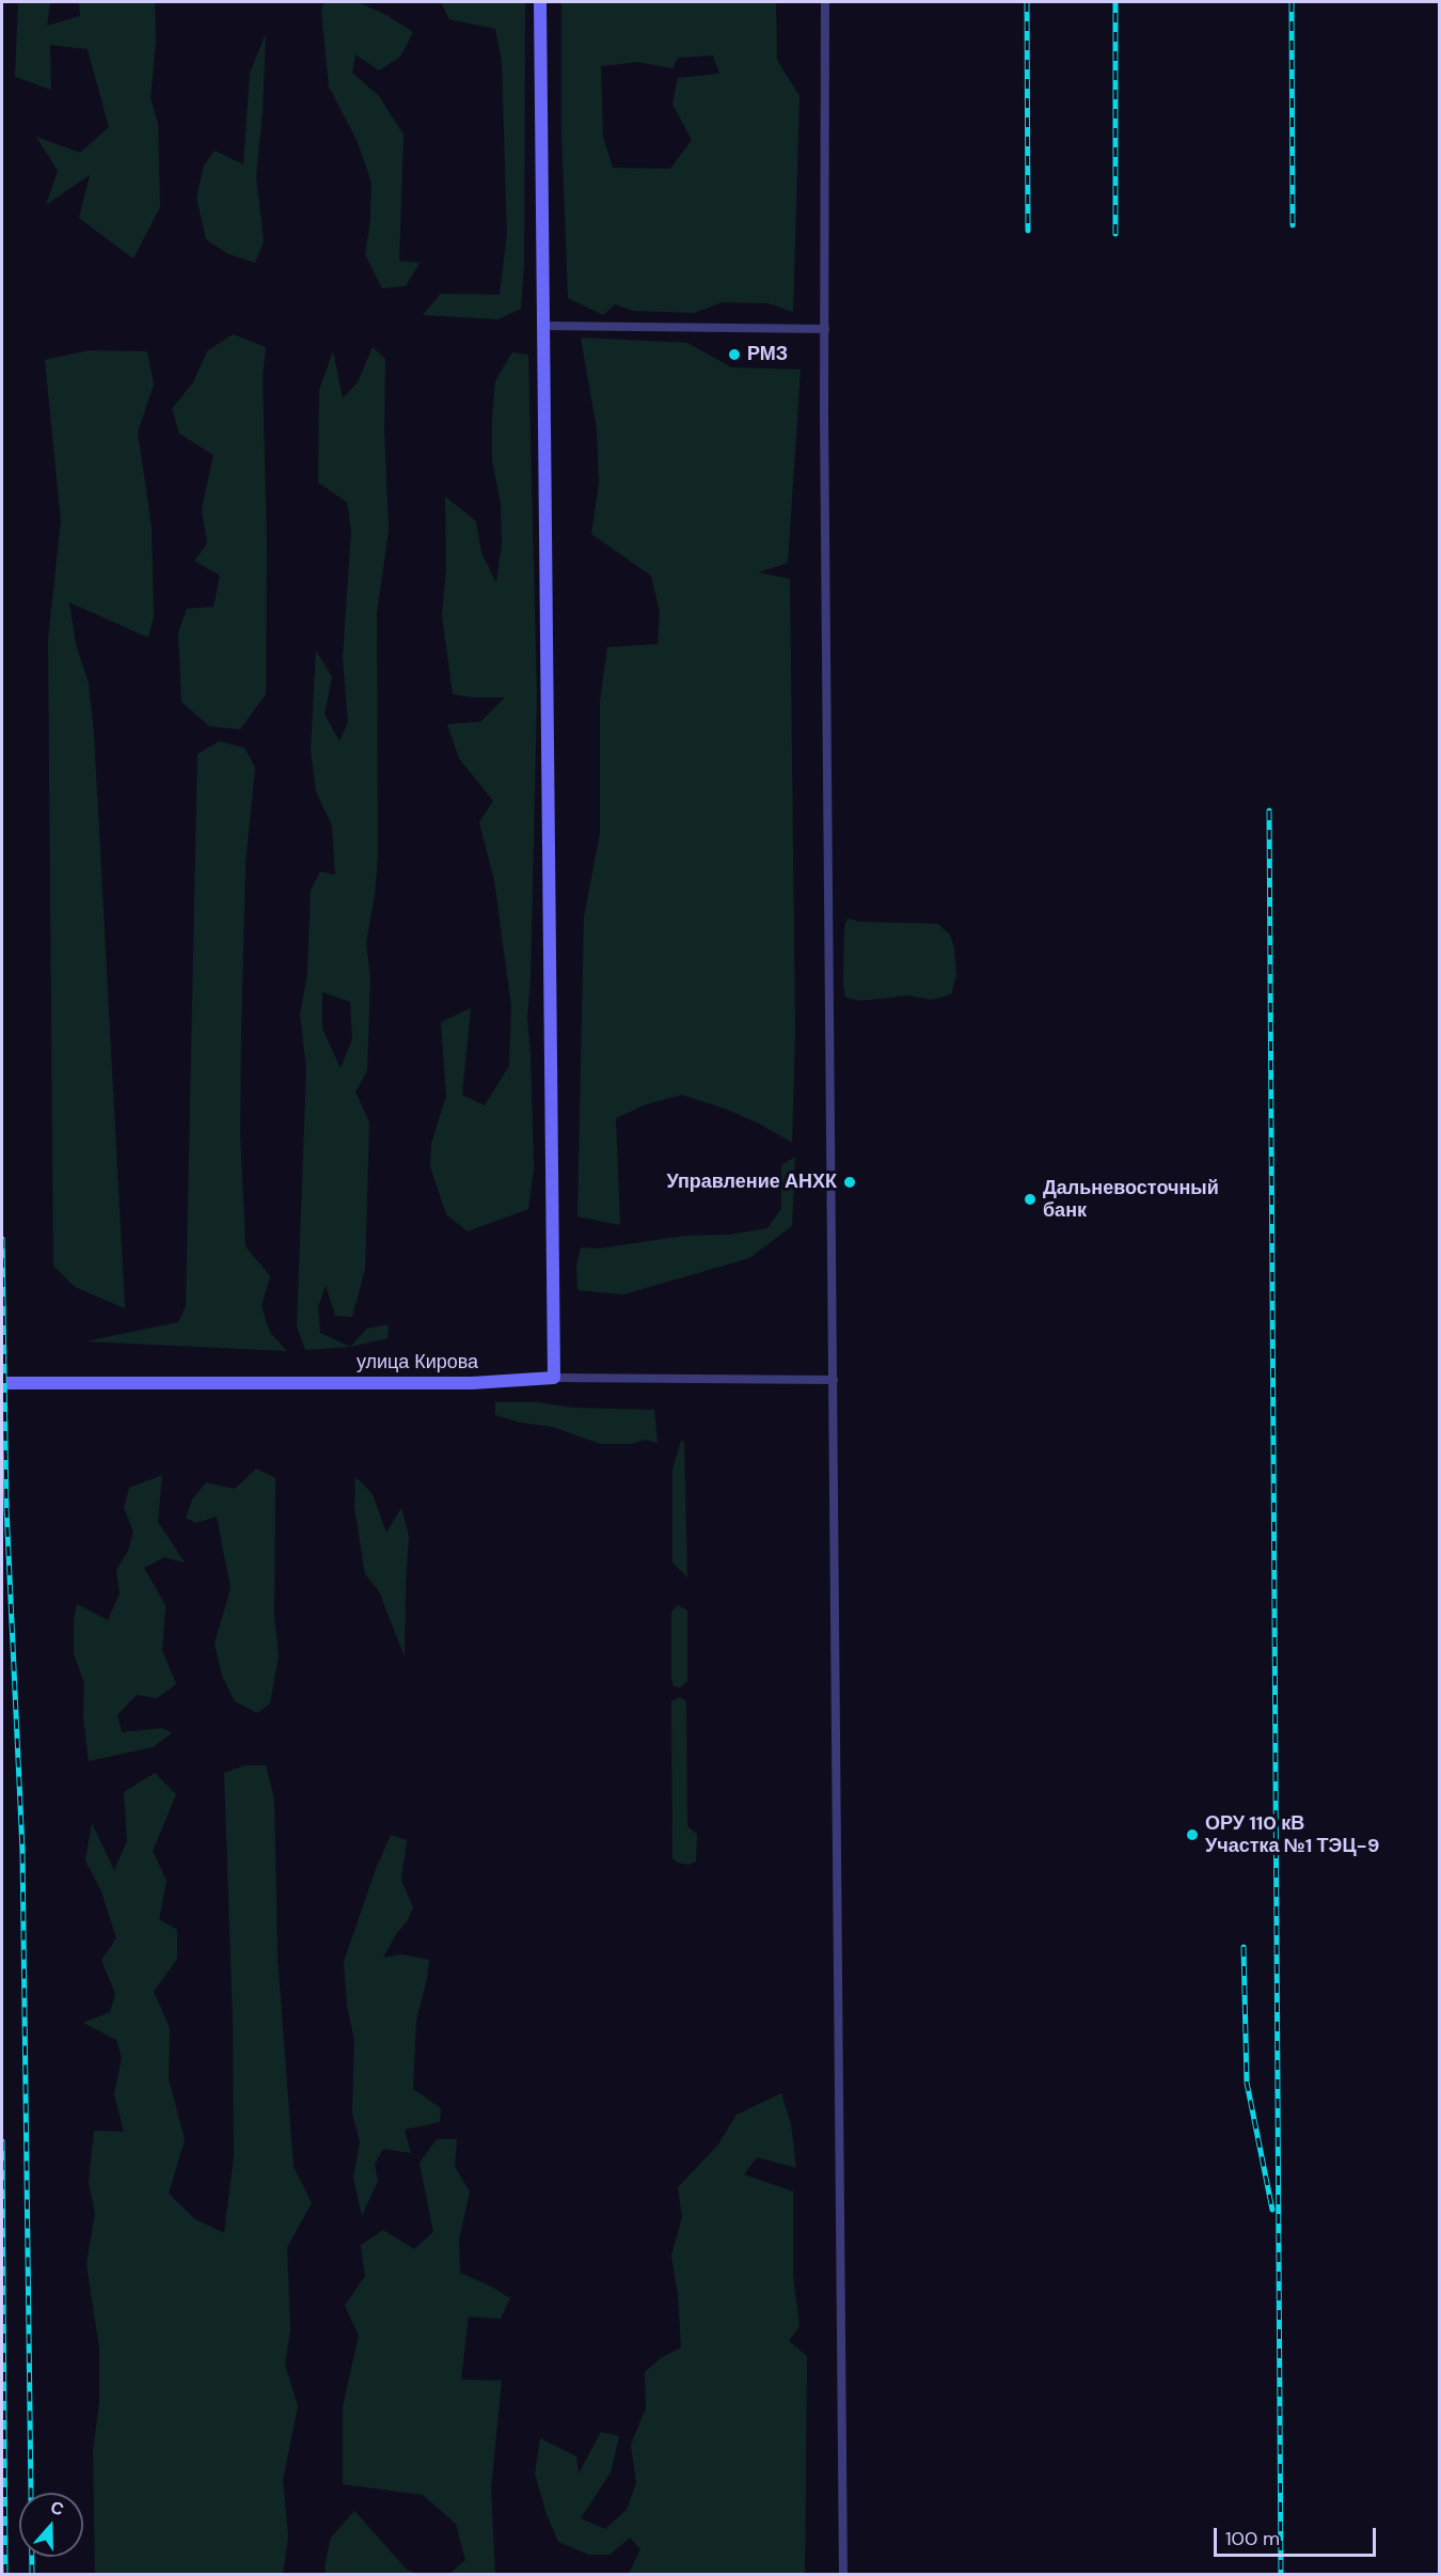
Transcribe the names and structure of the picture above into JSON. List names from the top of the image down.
{
  "streets": {
    "street": ["улица Кирова"]
  },
  "places": [
    "РМЗ",
    "Управление АНХК",
    "Дальневосточный банк",
    "ОРУ 110 кВ Участка №1 ТЭЦ-9"
  ],
  "scale_bar": "100 m",
  "north": "top"
}
